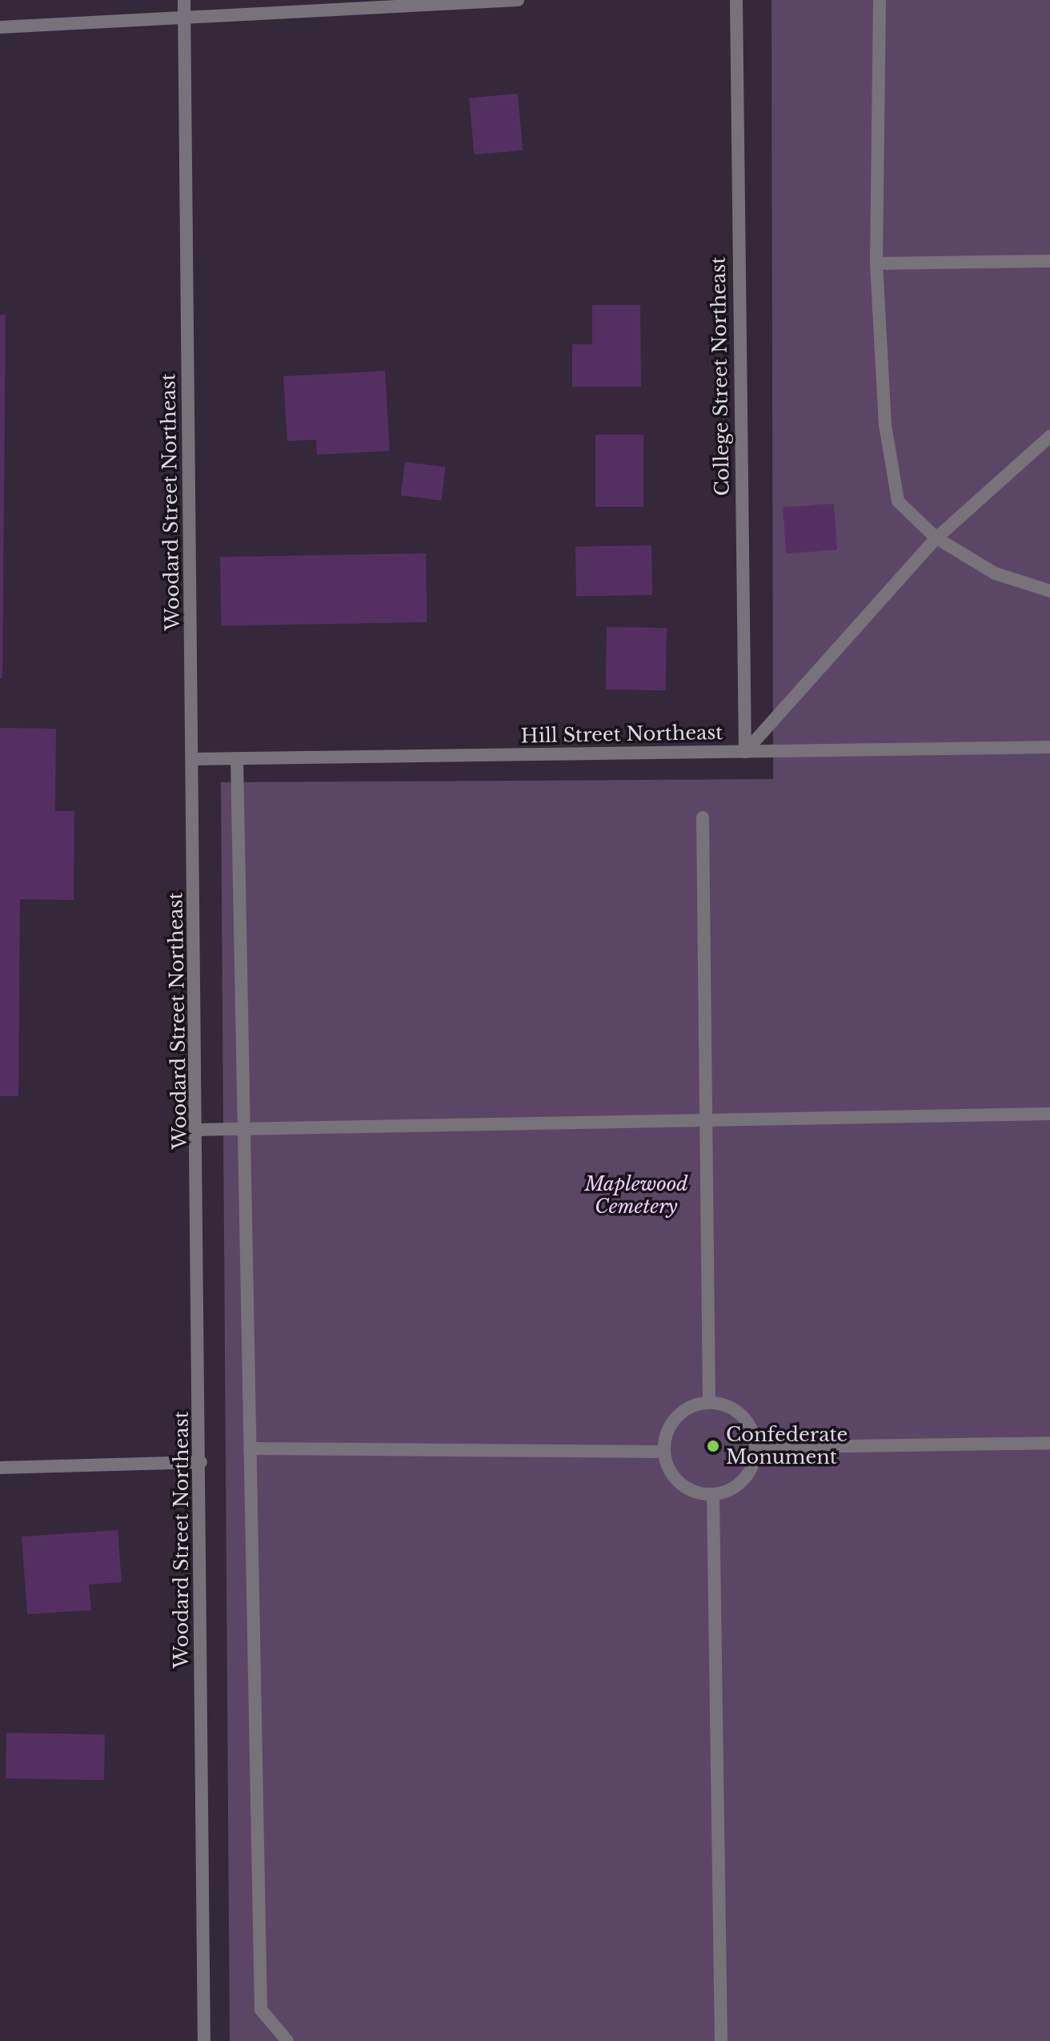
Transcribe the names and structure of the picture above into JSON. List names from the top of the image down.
{
  "streets": {
    "street": ["College Street Northeast", "Woodard Street Northeast", "Hill Street Northeast"]
  },
  "crossings": [
    ["College Street Northeast", "Hill Street Northeast"],
    ["Woodard Street Northeast", "Hill Street Northeast"]
  ],
  "parks": ["Maplewood Cemetery"],
  "places": ["Confederate Monument"]
}
